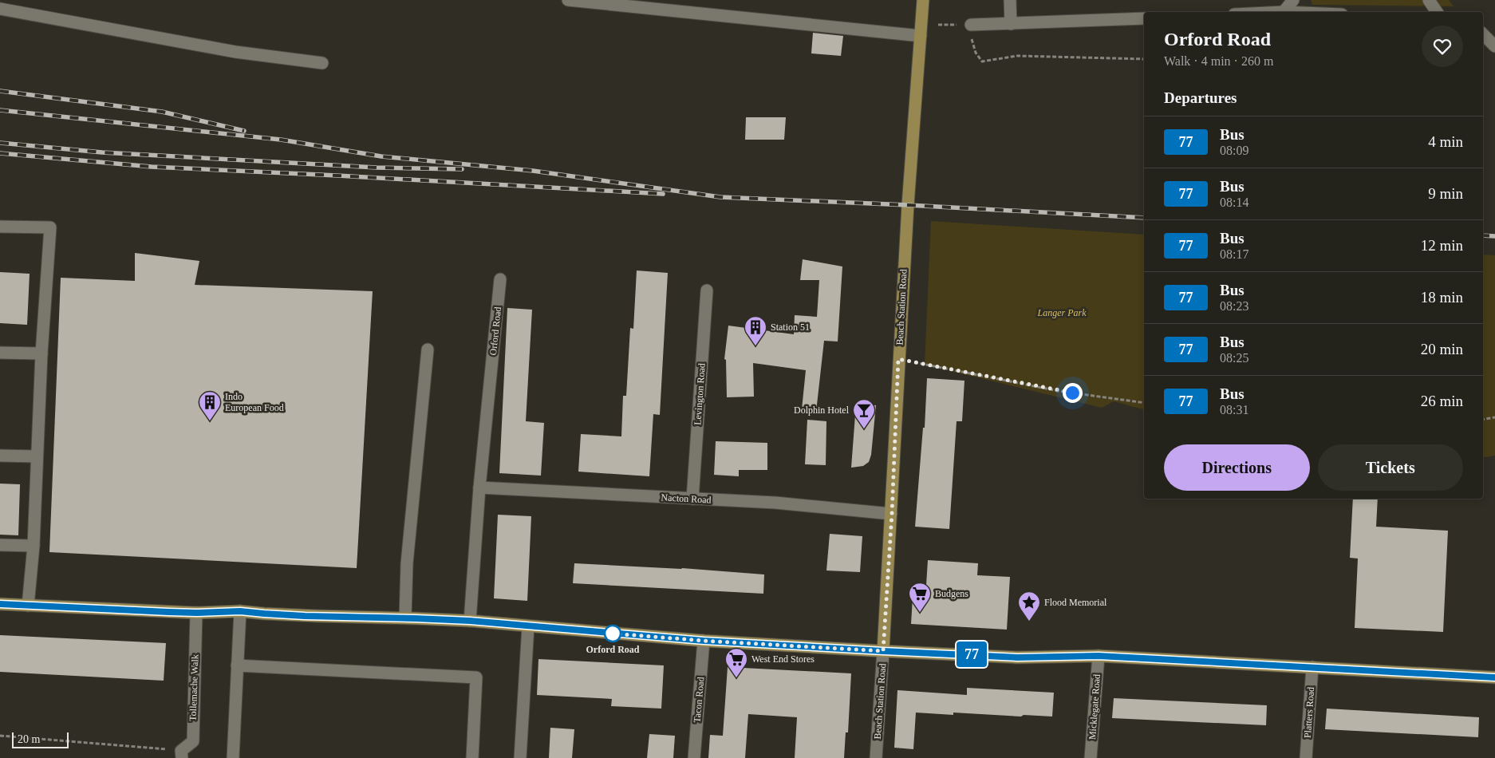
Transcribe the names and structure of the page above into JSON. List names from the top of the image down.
{
  "streets": {
    "main road": ["Beach Station Road"],
    "street": [
      "Orford Road",
      "Levington Road",
      "Nacton Road",
      "Tollemache Walk",
      "Tacon Road",
      "Micklegate Road",
      "Platters Road"
    ]
  },
  "crossings": [
    ["Beach Station Road", "Nacton Road"],
    ["Orford Road", "Nacton Road"],
    ["Levington Road", "Nacton Road"]
  ],
  "parks": ["Langer Park"],
  "places": {
    "building": ["Station 51", "Indo European Food"],
    "bar": ["Dolphin Hotel"],
    "supermarket": ["Budgens", "West End Stores"],
    "place": ["Flood Memorial"],
    "other": ["Orford Road"]
  },
  "lines": ["bus line 77"],
  "scale_bar": "20 m",
  "page": {
    "on_map": "77",
    "heading": [
      ["Orford Road", "Walk · 4 min · 260 m"],
      "Departures"
    ],
    "list": [
      {
        "mark": "77",
        "name": "Bus",
        "note": "08:09",
        "value": "4 min"
      },
      {
        "mark": "77",
        "name": "Bus",
        "note": "08:14",
        "value": "9 min"
      },
      {
        "mark": "77",
        "name": "Bus",
        "note": "08:17",
        "value": "12 min"
      },
      {
        "mark": "77",
        "name": "Bus",
        "note": "08:23",
        "value": "18 min"
      },
      {
        "mark": "77",
        "name": "Bus",
        "note": "08:25",
        "value": "20 min"
      },
      {
        "mark": "77",
        "name": "Bus",
        "note": "08:31",
        "value": "26 min"
      }
    ],
    "buttons": ["Directions", "Tickets"],
    "scale": "20 m"
  }
}
